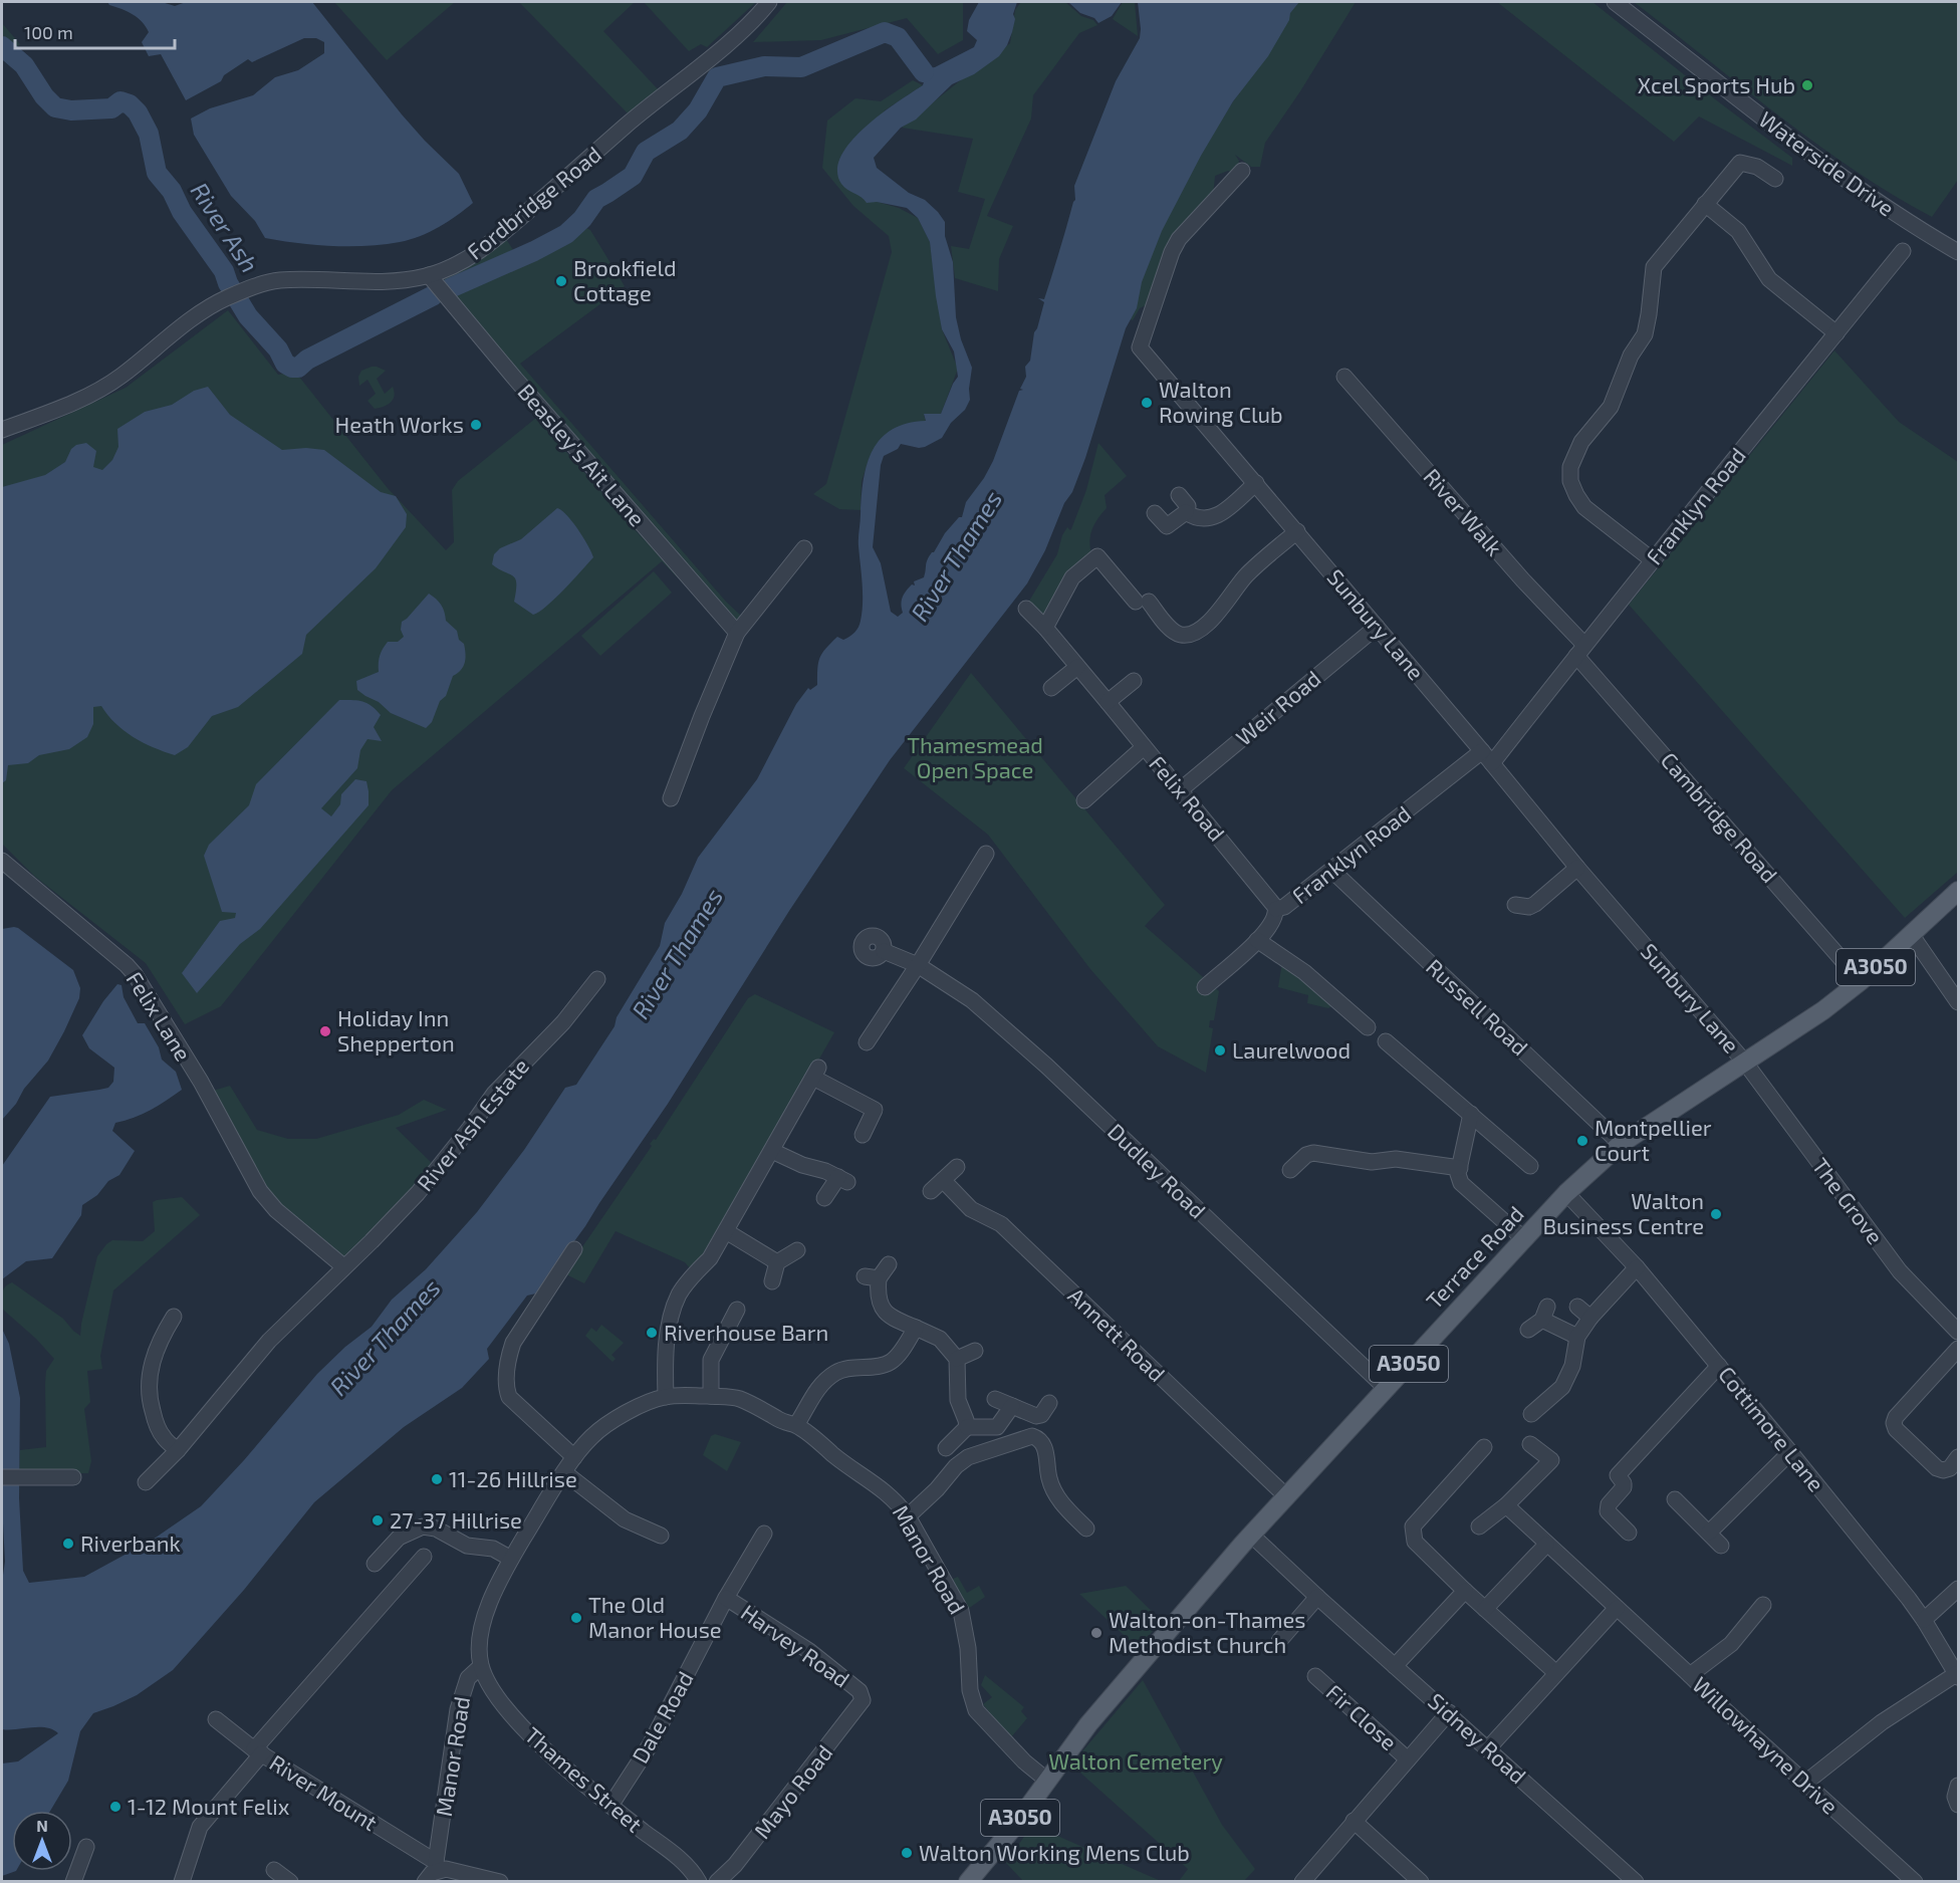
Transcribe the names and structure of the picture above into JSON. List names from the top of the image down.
{
  "streets": {
    "main road": ["A3050", "Terrace Road"],
    "street": [
      "Waterside Drive",
      "Fordbridge Road",
      "Beasley's Ait Lane",
      "Franklyn Road",
      "River Walk",
      "Sunbury Lane",
      "Weir Road",
      "Felix Road",
      "Cambridge Road",
      "Russell Road",
      "Felix Lane",
      "River Ash Estate",
      "Dudley Road",
      "The Grove",
      "Annett Road",
      "Cottimore Lane",
      "Manor Road",
      "Harvey Road",
      "Dale Road",
      "Fir Close",
      "Sidney Road",
      "Willowhayne Drive",
      "Thames Street",
      "Mayo Road",
      "River Mount"
    ]
  },
  "crossings": [
    ["Fordbridge Road", "Beasley's Ait Lane"],
    ["Franklyn Road", "River Walk"],
    ["Franklyn Road", "Sunbury Lane"],
    ["Franklyn Road", "Felix Road"],
    ["Franklyn Road", "Cambridge Road"],
    ["Franklyn Road", "Russell Road"],
    ["River Walk", "Cambridge Road"],
    ["Sunbury Lane", "Weir Road"],
    ["Sunbury Lane", "The Grove"],
    ["Sunbury Lane", "Terrace Road"],
    ["Weir Road", "Felix Road"],
    ["Cambridge Road", "Terrace Road"],
    ["A3050", "Terrace Road"],
    ["A3050", "Manor Road"],
    ["Russell Road", "Terrace Road"],
    ["Felix Lane", "River Ash Estate"],
    ["Dudley Road", "Terrace Road"],
    ["The Grove", "Terrace Road"],
    ["Terrace Road", "Annett Road"],
    ["Terrace Road", "Cottimore Lane"],
    ["Terrace Road", "Manor Road"],
    ["Terrace Road", "Sidney Road"],
    ["Manor Road", "Thames Street"],
    ["Manor Road", "River Mount"],
    ["Harvey Road", "Dale Road"],
    ["Harvey Road", "Mayo Road"],
    ["Dale Road", "Thames Street"]
  ],
  "water": ["River Ash", "River Thames"],
  "parks": ["Thamesmead Open Space", "Walton Cemetery"],
  "places": [
    "Xcel Sports Hub",
    "Brookfield Cottage",
    "Walton Rowing Club",
    "Heath Works",
    "Holiday Inn Shepperton",
    "Laurelwood",
    "Montpellier Court",
    "Walton Business Centre",
    "Riverhouse Barn",
    "11-26 Hillrise",
    "27-37 Hillrise",
    "Riverbank",
    "The Old Manor House",
    "Walton-on-Thames Methodist Church",
    "1-12 Mount Felix",
    "Walton Working Mens Club"
  ],
  "scale_bar": "100 m",
  "north": "top"
}
